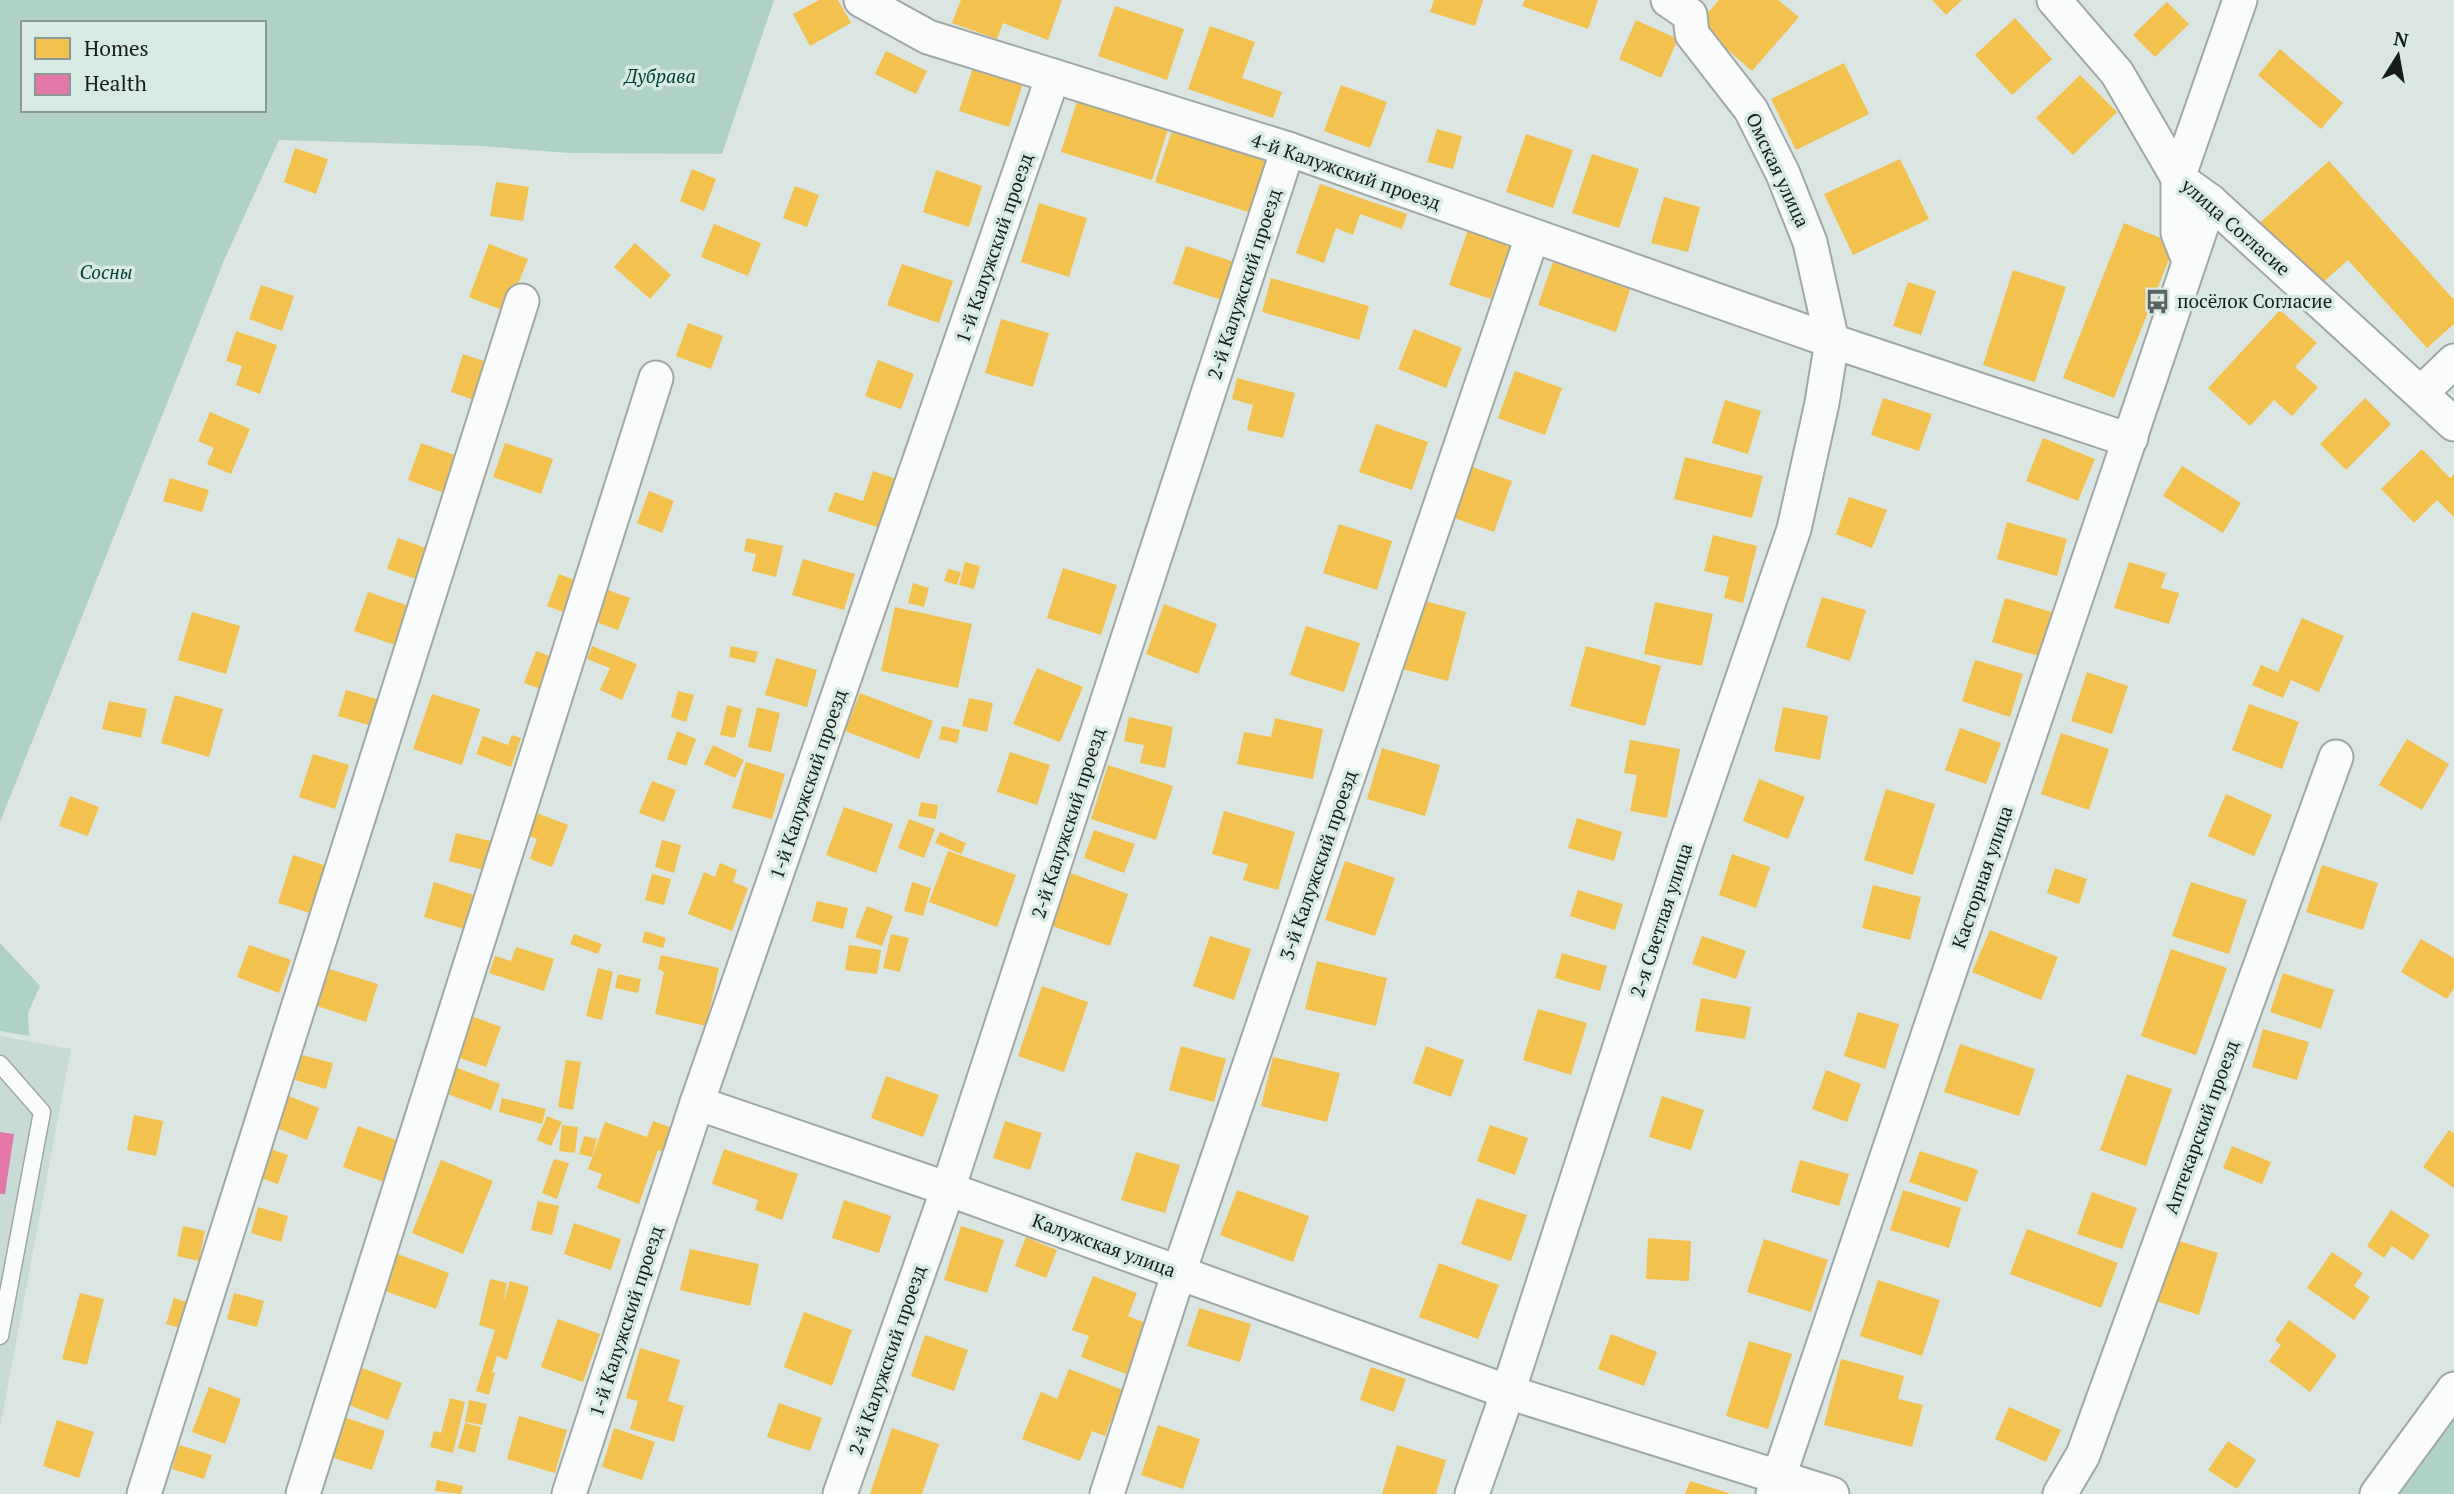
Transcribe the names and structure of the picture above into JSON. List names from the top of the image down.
{
  "streets": {
    "street": [
      "Омская улица",
      "4-й Калужский проезд",
      "улица Согласие",
      "1-й Калужский проезд",
      "2-й Калужский проезд",
      "3-й Калужский проезд",
      "Касторная улица",
      "2-я Светлая улица",
      "Аптекарский проезд",
      "Калужская улица"
    ]
  },
  "crossings": [
    ["Омская улица", "4-й Калужский проезд"],
    ["Омская улица", "2-я Светлая улица"],
    ["4-й Калужский проезд", "1-й Калужский проезд"],
    ["4-й Калужский проезд", "2-й Калужский проезд"],
    ["4-й Калужский проезд", "3-й Калужский проезд"],
    ["4-й Калужский проезд", "Касторная улица"],
    ["4-й Калужский проезд", "2-я Светлая улица"],
    ["улица Согласие", "Касторная улица"],
    ["1-й Калужский проезд", "Калужская улица"],
    ["2-й Калужский проезд", "Калужская улица"],
    ["3-й Калужский проезд", "Калужская улица"],
    ["Касторная улица", "Калужская улица"],
    ["2-я Светлая улица", "Калужская улица"]
  ],
  "parks": ["Дубрава", "Сосны"],
  "places": {
    "bus stop": ["посёлок Согласие"]
  },
  "legend": ["Homes", "Health"],
  "north": "top"
}
